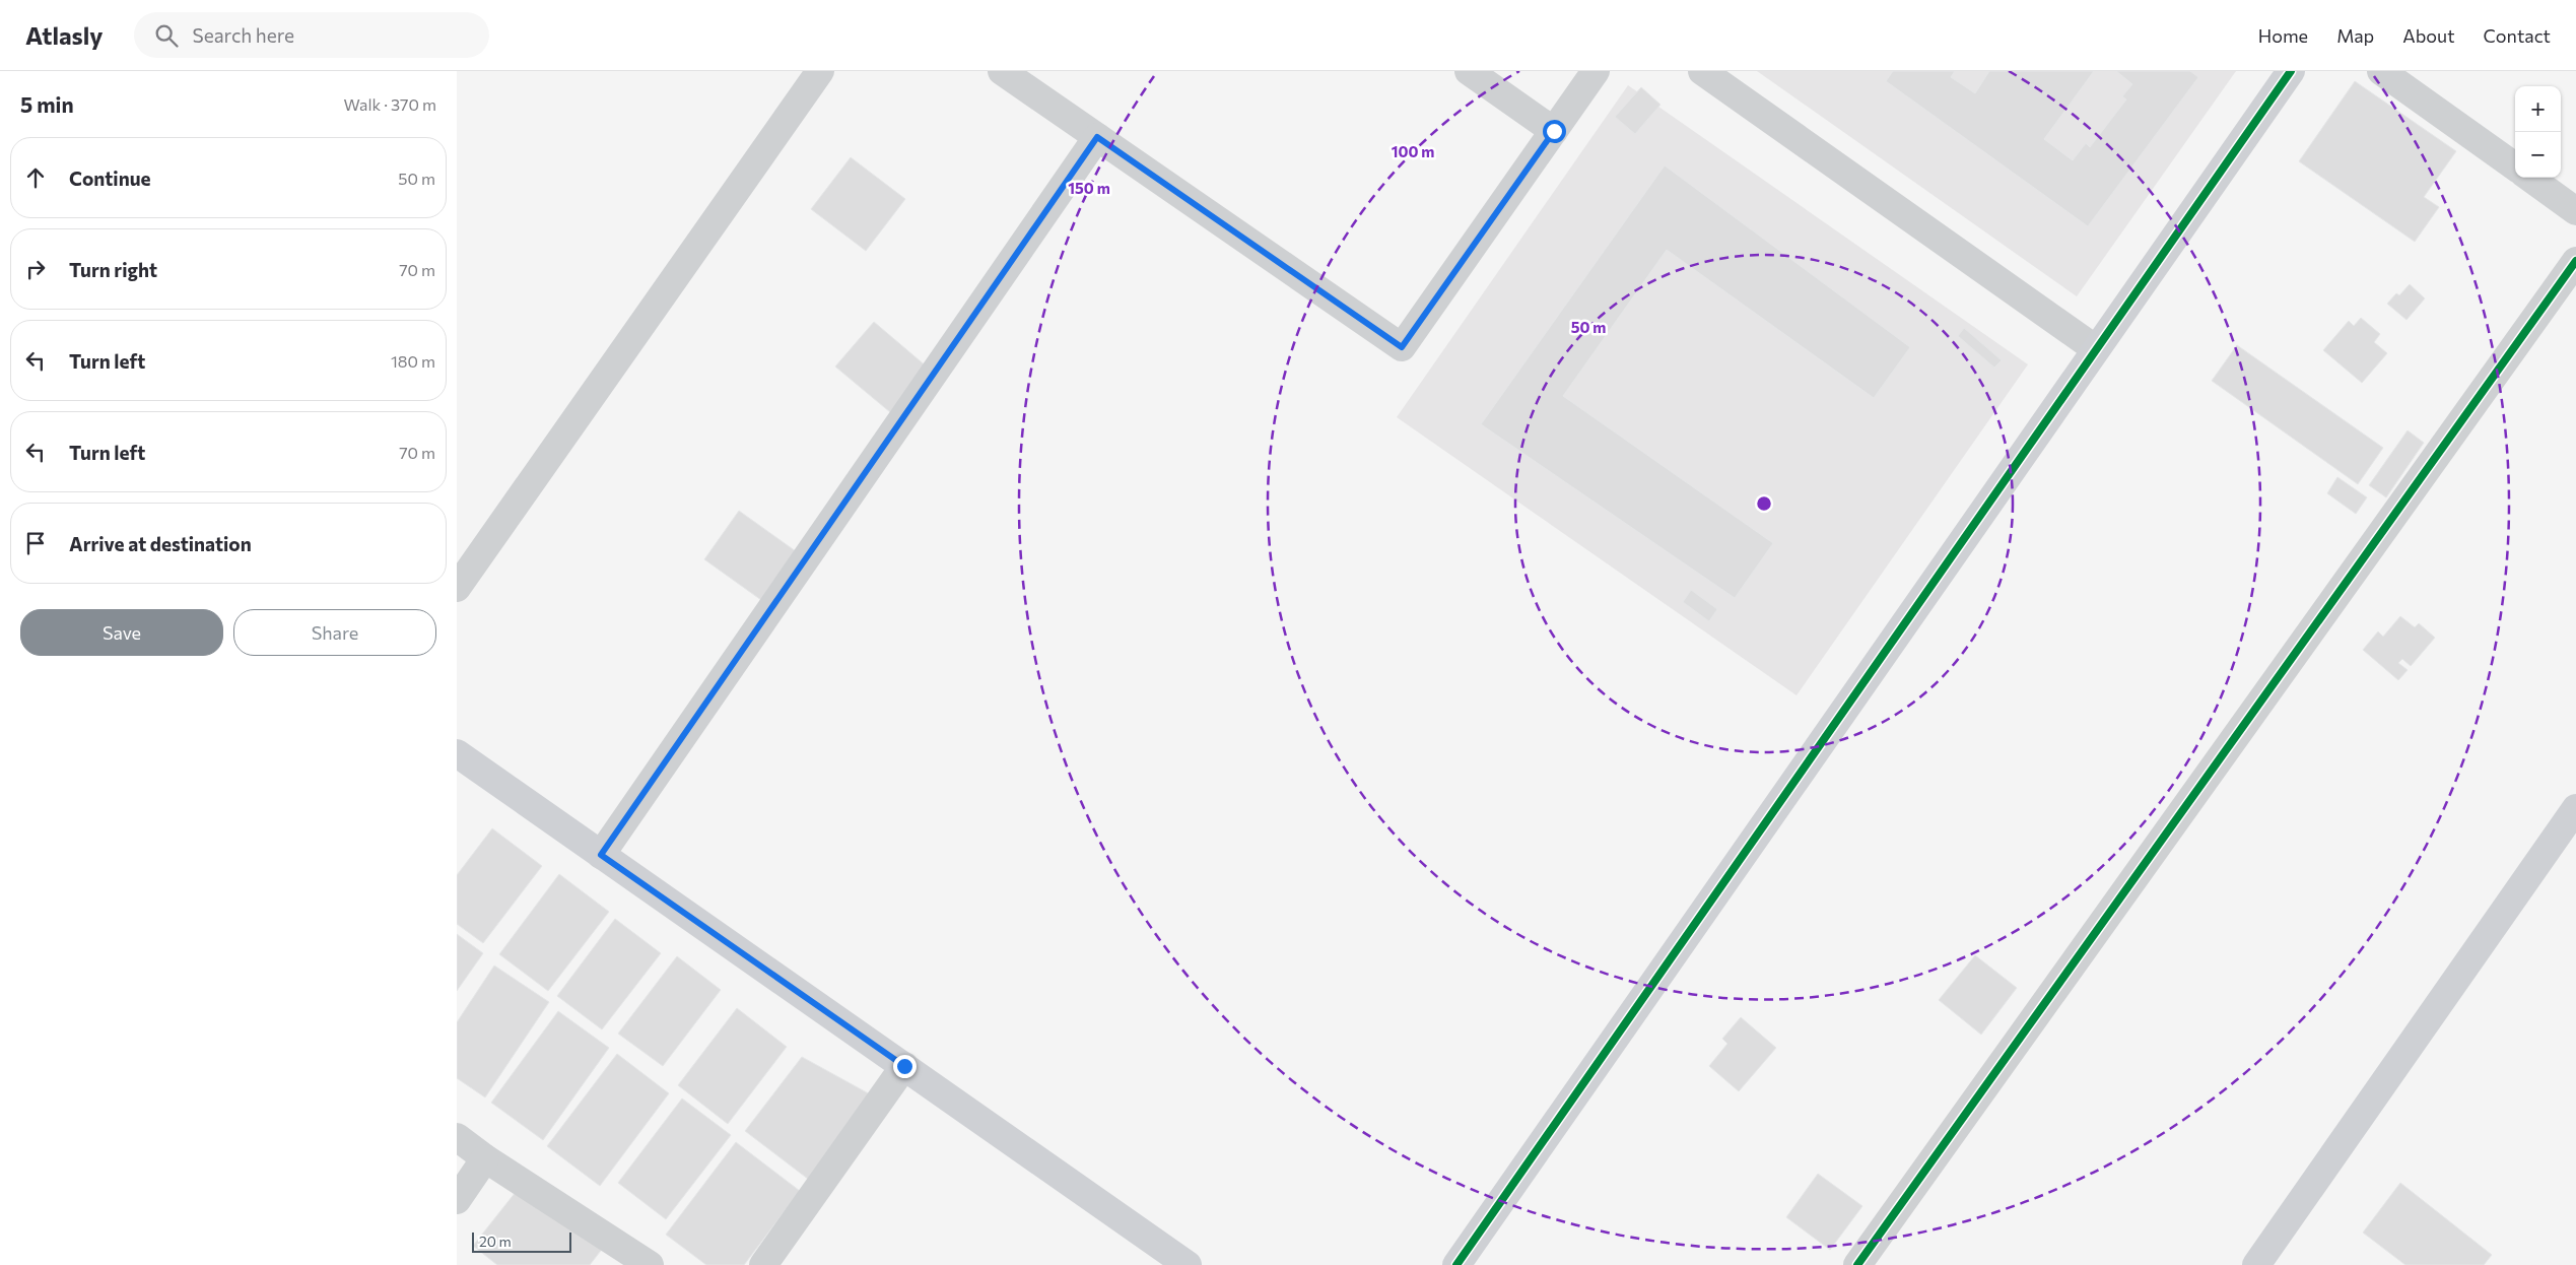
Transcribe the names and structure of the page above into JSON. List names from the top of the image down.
{
  "scale_bar": "20 m",
  "page": {
    "header": "Atlasly",
    "search": "Search here",
    "nav": [
      "Home",
      "Map",
      "About",
      "Contact"
    ],
    "heading": ["5 min", "Walk · 370 m"],
    "map_buttons": ["+", "−"],
    "list": [
      ["Continue", "50 m"],
      ["Turn right", "70 m"],
      ["Turn left", "180 m"],
      ["Turn left", "70 m"],
      "Arrive at destination"
    ],
    "buttons": ["Save", "Share"],
    "scale": "20 m"
  },
  "rings": ["100 m", "150 m", "50 m"]
}
